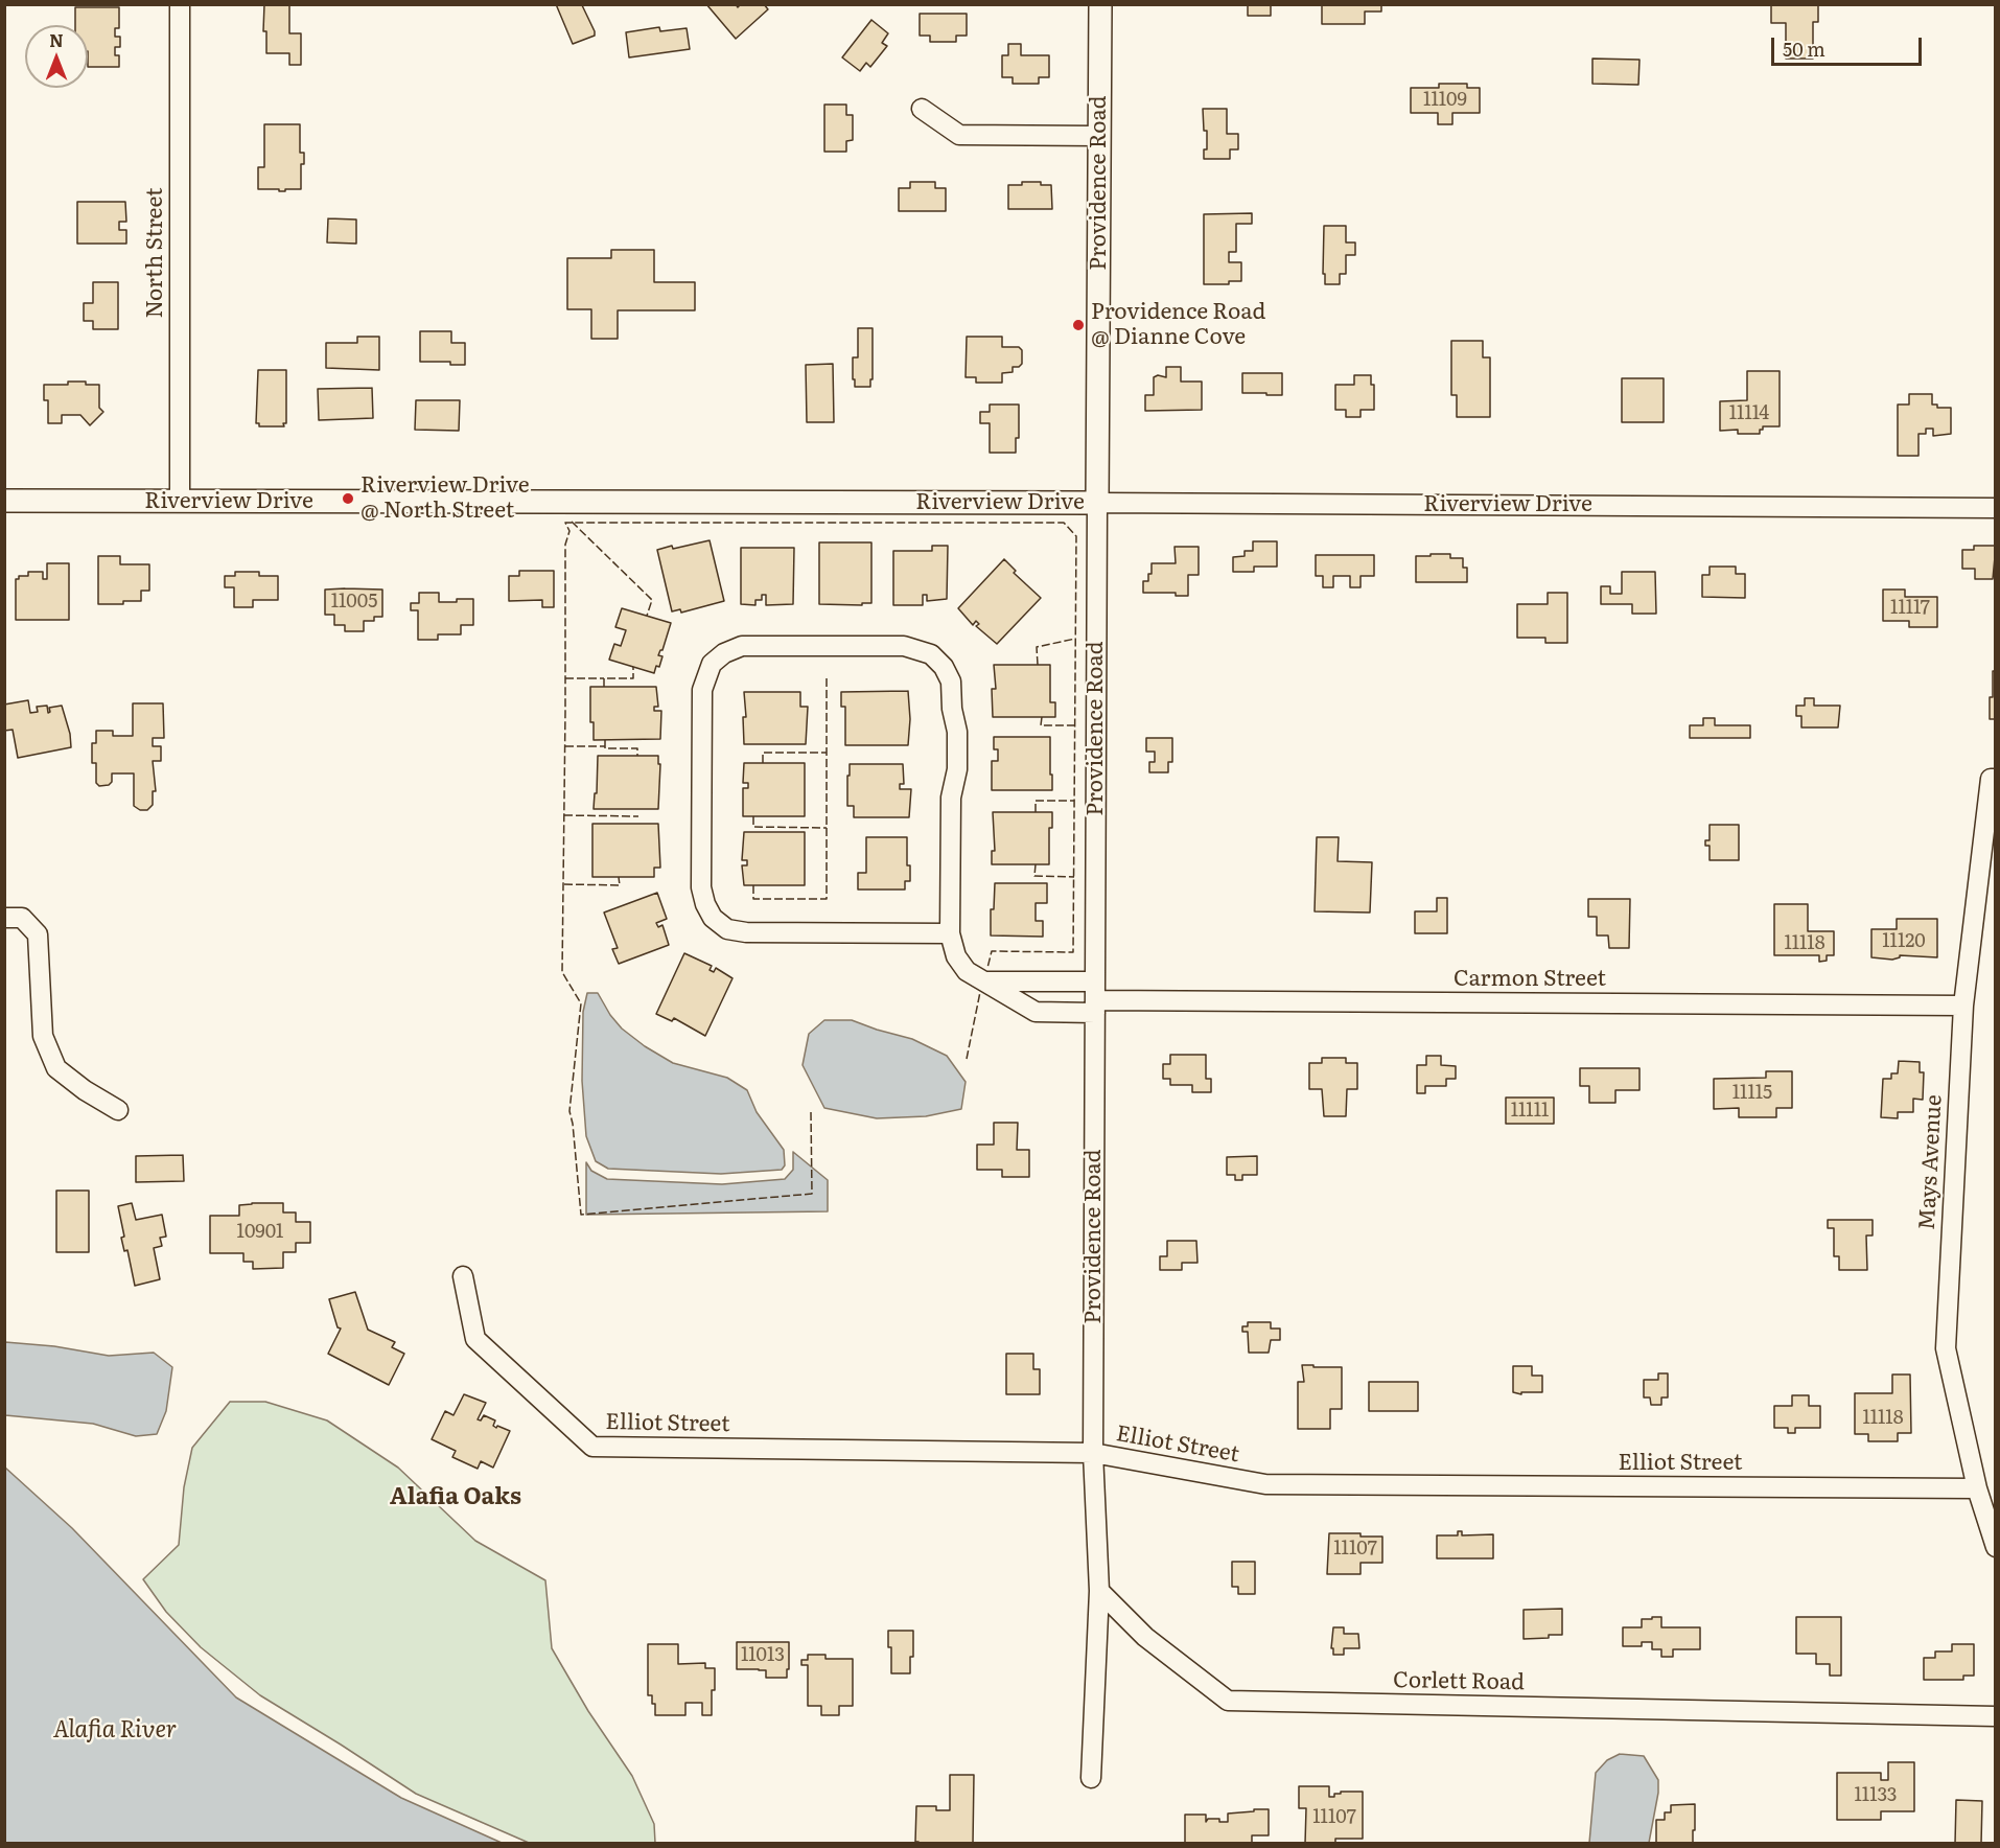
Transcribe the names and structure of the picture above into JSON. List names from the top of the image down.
{
  "streets": {
    "street": [
      "Providence Road",
      "North Street",
      "Riverview Drive",
      "Carmon Street",
      "Mays Avenue",
      "Elliot Street",
      "Corlett Road"
    ]
  },
  "crossings": [
    ["Providence Road", "Riverview Drive"],
    ["Providence Road", "Carmon Street"],
    ["Providence Road", "Elliot Street"],
    ["North Street", "Riverview Drive"],
    ["Carmon Street", "Mays Avenue"],
    ["Mays Avenue", "Elliot Street"]
  ],
  "districts": ["Alafia Oaks"],
  "water": ["Alafia River"],
  "places": ["Providence Road @ Dianne Cove", "Riverview Drive @ North Street"],
  "house_numbers": [
    "11109",
    "11114",
    "11005",
    "11117",
    "11120",
    "11118",
    "11115",
    "11111",
    "10901",
    "11118",
    "11107",
    "11013",
    "11133",
    "11107"
  ],
  "scale_bar": "50 m",
  "north": "top"
}
